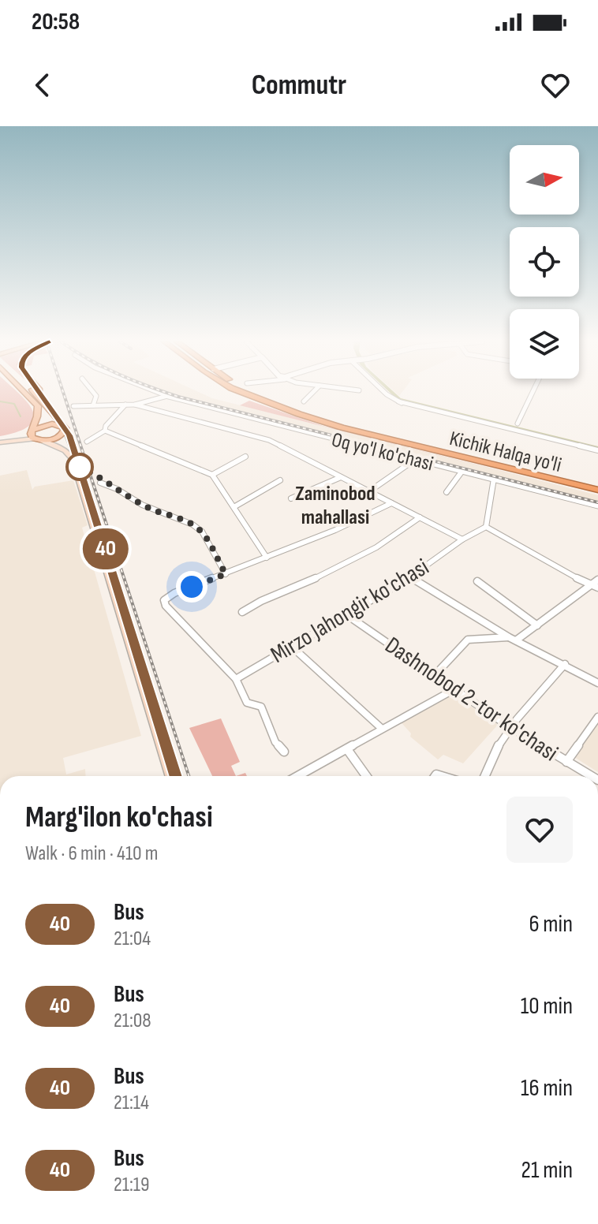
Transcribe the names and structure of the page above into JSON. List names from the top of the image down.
{
  "streets": {
    "highway": ["Kichik Halqa yo'li"],
    "street": ["Oq yo'l ko'chasi", "Mirzo Jahongir ko'chasi", "Dashnobod 2-tor ko'chasi"]
  },
  "crossings": [
    ["Mirzo Jahongir ko'chasi", "Dashnobod 2-tor ko'chasi"]
  ],
  "districts": ["Zaminobod mahallasi"],
  "lines": ["bus line 40"],
  "north": "right",
  "page": {
    "status": "20:58",
    "header": "Commutr",
    "on_map": "40",
    "heading": ["Marg'ilon ko'chasi", "Walk · 6 min · 410 m"],
    "list": [
      {
        "mark": "40",
        "name": "Bus",
        "note": "21:04",
        "value": "6 min"
      },
      {
        "mark": "40",
        "name": "Bus",
        "note": "21:08",
        "value": "10 min"
      },
      {
        "mark": "40",
        "name": "Bus",
        "note": "21:14",
        "value": "16 min"
      },
      {
        "mark": "40",
        "name": "Bus",
        "note": "21:19",
        "value": "21 min"
      }
    ]
  }
}
